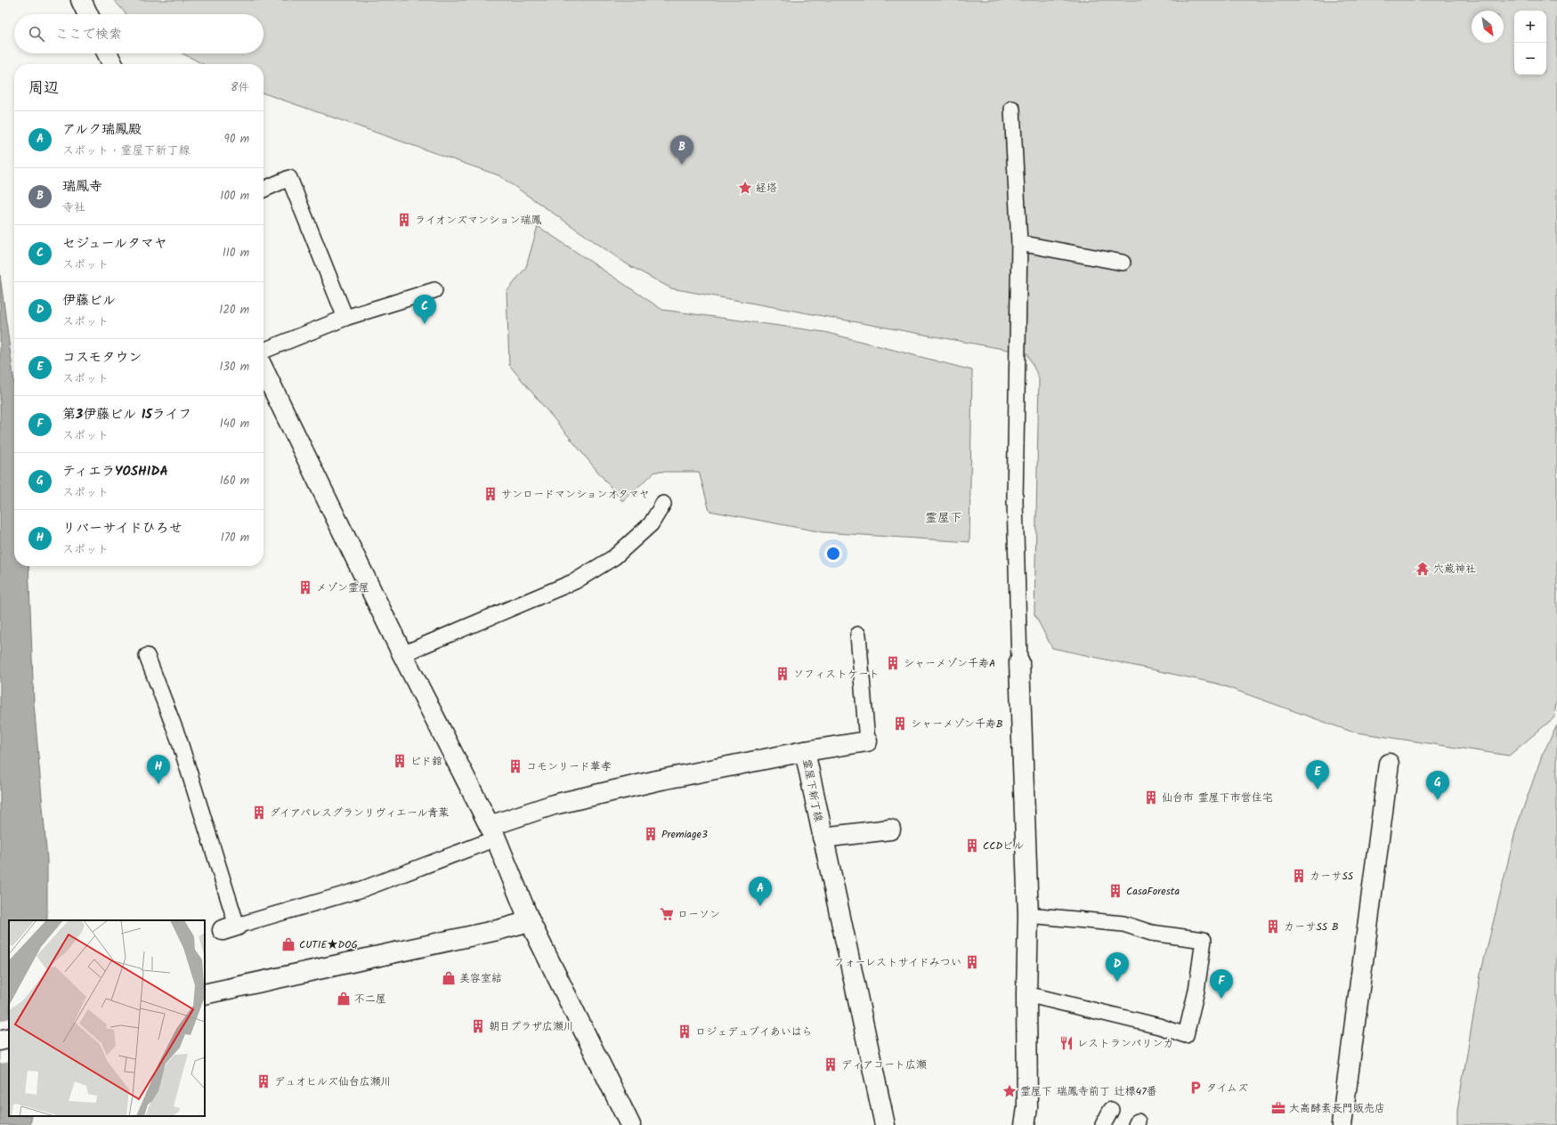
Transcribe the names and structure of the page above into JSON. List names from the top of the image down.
{
  "streets": {
    "street": ["霊屋下新丁線"]
  },
  "districts": ["霊屋下"],
  "places": {
    "place": ["経塔", "霊屋下 瑞鳳寺前丁 辻標47番"],
    "building": [
      "ライオンズマンション瑞鳳",
      "サンロードマンションオタマヤ",
      "メゾン霊屋",
      "シャーメゾン千寿A",
      "ソフィストケート",
      "シャーメゾン千寿B",
      "ビド舘",
      "コモンリード華孝",
      "仙台市 霊屋下市営住宅",
      "ダイアパレスグランリヴィエール青葉",
      "Premiage3",
      "CCDビル",
      "カーサSS",
      "CasaForesta",
      "カーサSS B",
      "フォーレストサイドみつい",
      "朝日プラザ広瀬川",
      "ロジェデュブイあいはら",
      "ディアコート広瀬",
      "デュオヒルズ仙台広瀬川"
    ],
    "temple": ["穴蔵神社"],
    "supermarket": ["ローソン"],
    "shop": ["CUTIE★DOG", "美容室結", "不二屋"],
    "restaurant": ["レストランパリンカ"],
    "parking": ["タイムズ"],
    "office": ["大高酵素長門販売店"]
  },
  "north": "bottom right",
  "page": {
    "map_buttons": ["+", "−"],
    "search": "ここで検索",
    "heading": ["周辺", "8件"],
    "list": [
      {
        "mark": "A",
        "name": "アルク瑞鳳殿",
        "note": "スポット · 霊屋下新丁線",
        "value": "90 m"
      },
      {
        "mark": "B",
        "name": "瑞鳳寺",
        "note": "寺社",
        "value": "100 m"
      },
      {
        "mark": "C",
        "name": "セジュールタマヤ",
        "note": "スポット",
        "value": "110 m"
      },
      {
        "mark": "D",
        "name": "伊藤ビル",
        "note": "スポット",
        "value": "120 m"
      },
      {
        "mark": "E",
        "name": "コスモタウン",
        "note": "スポット",
        "value": "130 m"
      },
      {
        "mark": "F",
        "name": "第3伊藤ビル 15ライフ",
        "note": "スポット",
        "value": "140 m"
      },
      {
        "mark": "G",
        "name": "ティエラYOSHIDA",
        "note": "スポット",
        "value": "160 m"
      },
      {
        "mark": "H",
        "name": "リバーサイドひろせ",
        "note": "スポット",
        "value": "170 m"
      }
    ],
    "pins": [
      "B",
      "C",
      "H",
      "E",
      "G",
      "A",
      "D",
      "F"
    ]
  }
}
